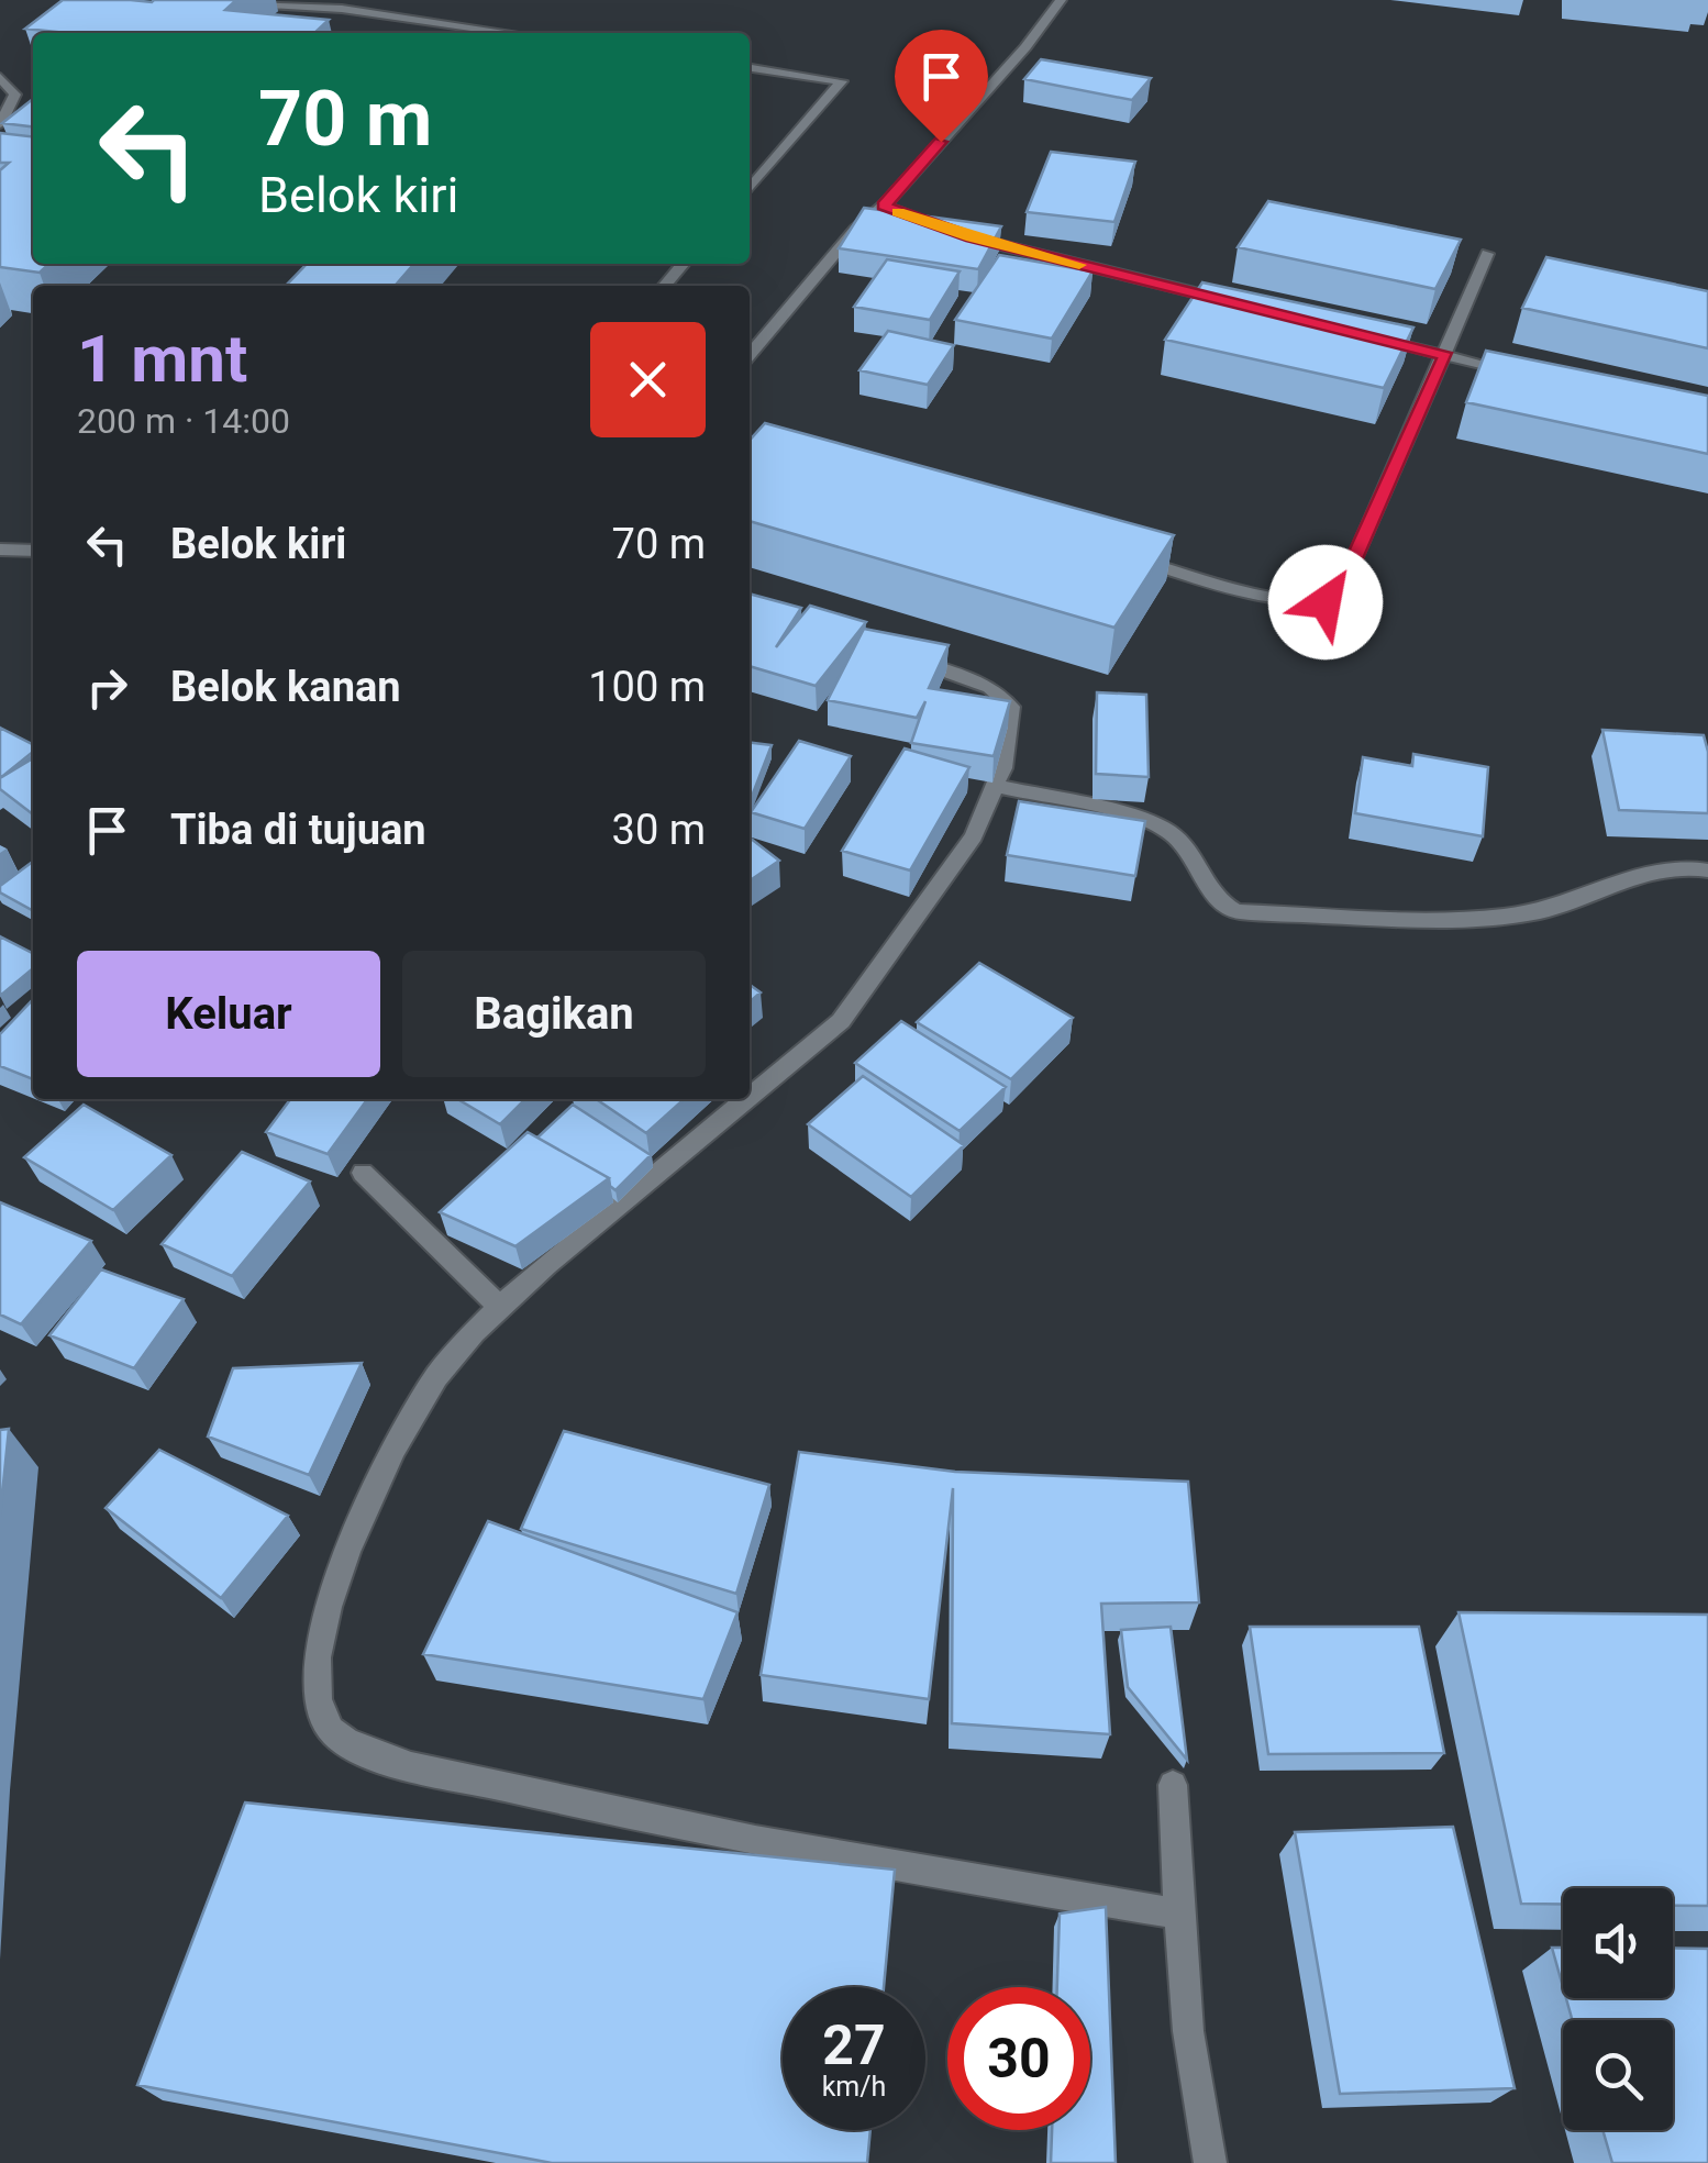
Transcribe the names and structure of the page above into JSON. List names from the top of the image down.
{
  "page": {
    "turn": ["70 m", "Belok kiri"],
    "heading": ["1 mnt", "200 m · 14:00"],
    "list": [
      {
        "name": "Belok kiri",
        "value": "70 m"
      },
      {
        "name": "Belok kanan",
        "value": "100 m"
      },
      {
        "name": "Tiba di tujuan",
        "value": "30 m"
      }
    ],
    "buttons": ["Keluar", "Bagikan"],
    "speed": "27 km/h",
    "limit": "30"
  }
}
